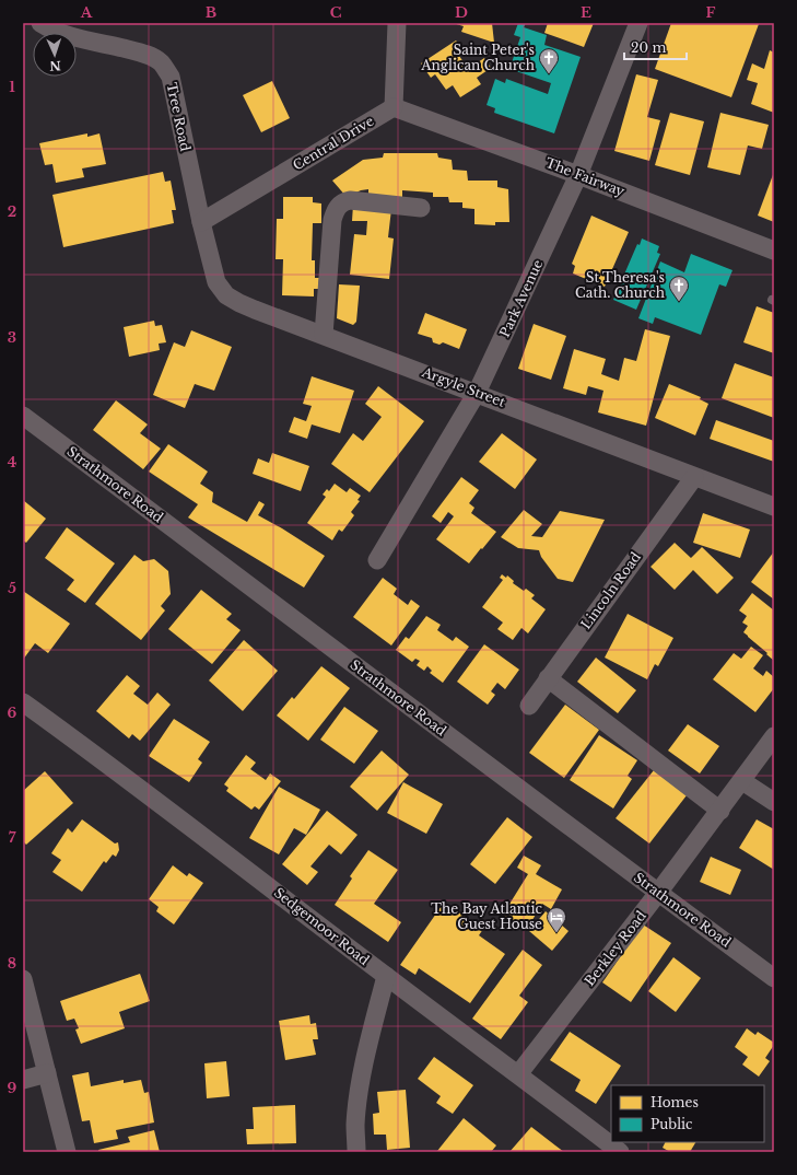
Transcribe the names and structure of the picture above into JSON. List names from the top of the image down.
{
  "streets": {
    "street": [
      "Tree Road",
      "Central Drive",
      "The Fairway",
      "Park Avenue",
      "Argyle Street",
      "Strathmore Road",
      "Lincoln Road",
      "Sedgemoor Road",
      "Berkley Road"
    ]
  },
  "crossings": [
    ["Tree Road", "Central Drive"],
    ["Tree Road", "Argyle Street"],
    ["Central Drive", "The Fairway"],
    ["Central Drive", "Argyle Street"],
    ["The Fairway", "Park Avenue"],
    ["Park Avenue", "Argyle Street"],
    ["Argyle Street", "Lincoln Road"],
    ["Strathmore Road", "Berkley Road"],
    ["Sedgemoor Road", "Berkley Road"]
  ],
  "places": {
    "church": ["Saint Peter's Anglican Church", "St Theresa's Cath. Church"],
    "hotel": ["The Bay Atlantic Guest House"]
  },
  "legend": ["Homes", "Public"],
  "scale_bar": "20 m",
  "north": "bottom",
  "grid": {
    "columns": [
      "A",
      "B",
      "C",
      "D",
      "E",
      "F"
    ],
    "rows": [
      "1",
      "2",
      "3",
      "4",
      "5",
      "6",
      "7",
      "8",
      "9"
    ]
  }
}
